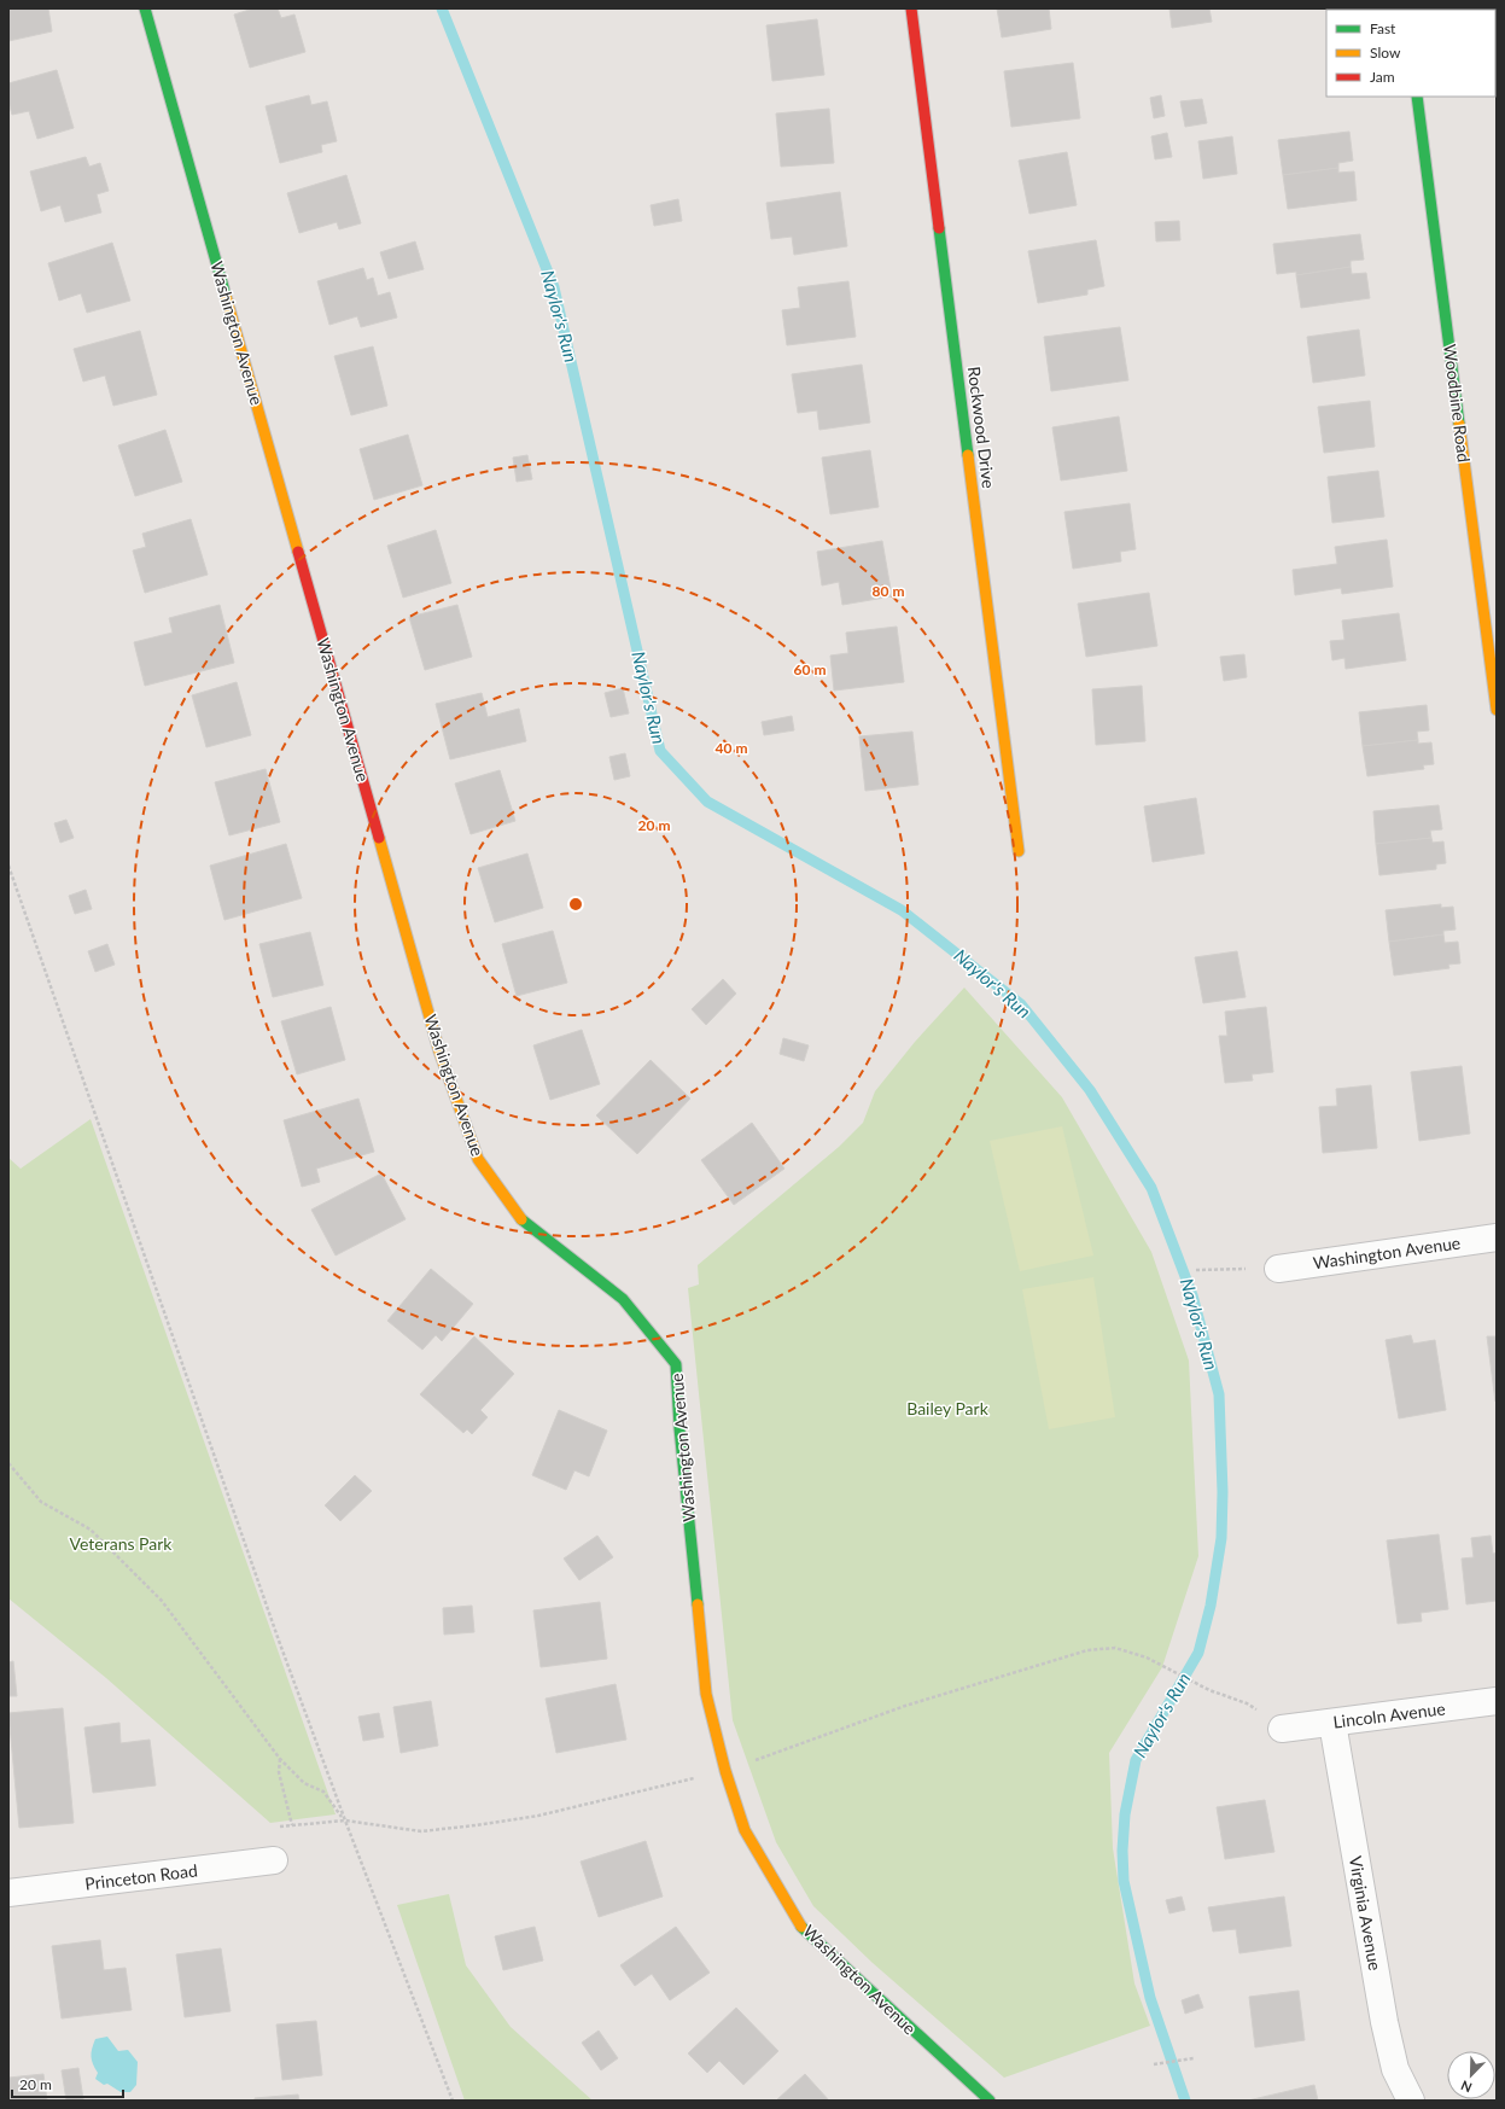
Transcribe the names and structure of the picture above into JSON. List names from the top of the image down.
{
  "streets": {
    "street": [
      "Washington Avenue",
      "Woodbine Road",
      "Rockwood Drive",
      "Lincoln Avenue",
      "Princeton Road",
      "Virginia Avenue"
    ]
  },
  "crossings": [
    ["Lincoln Avenue", "Virginia Avenue"]
  ],
  "water": ["Naylor's Run"],
  "parks": ["Bailey Park", "Veterans Park"],
  "legend": ["Fast", "Slow", "Jam"],
  "scale_bar": "20 m",
  "north": "bottom left",
  "rings": [
    "80 m",
    "60 m",
    "40 m",
    "20 m"
  ]
}
